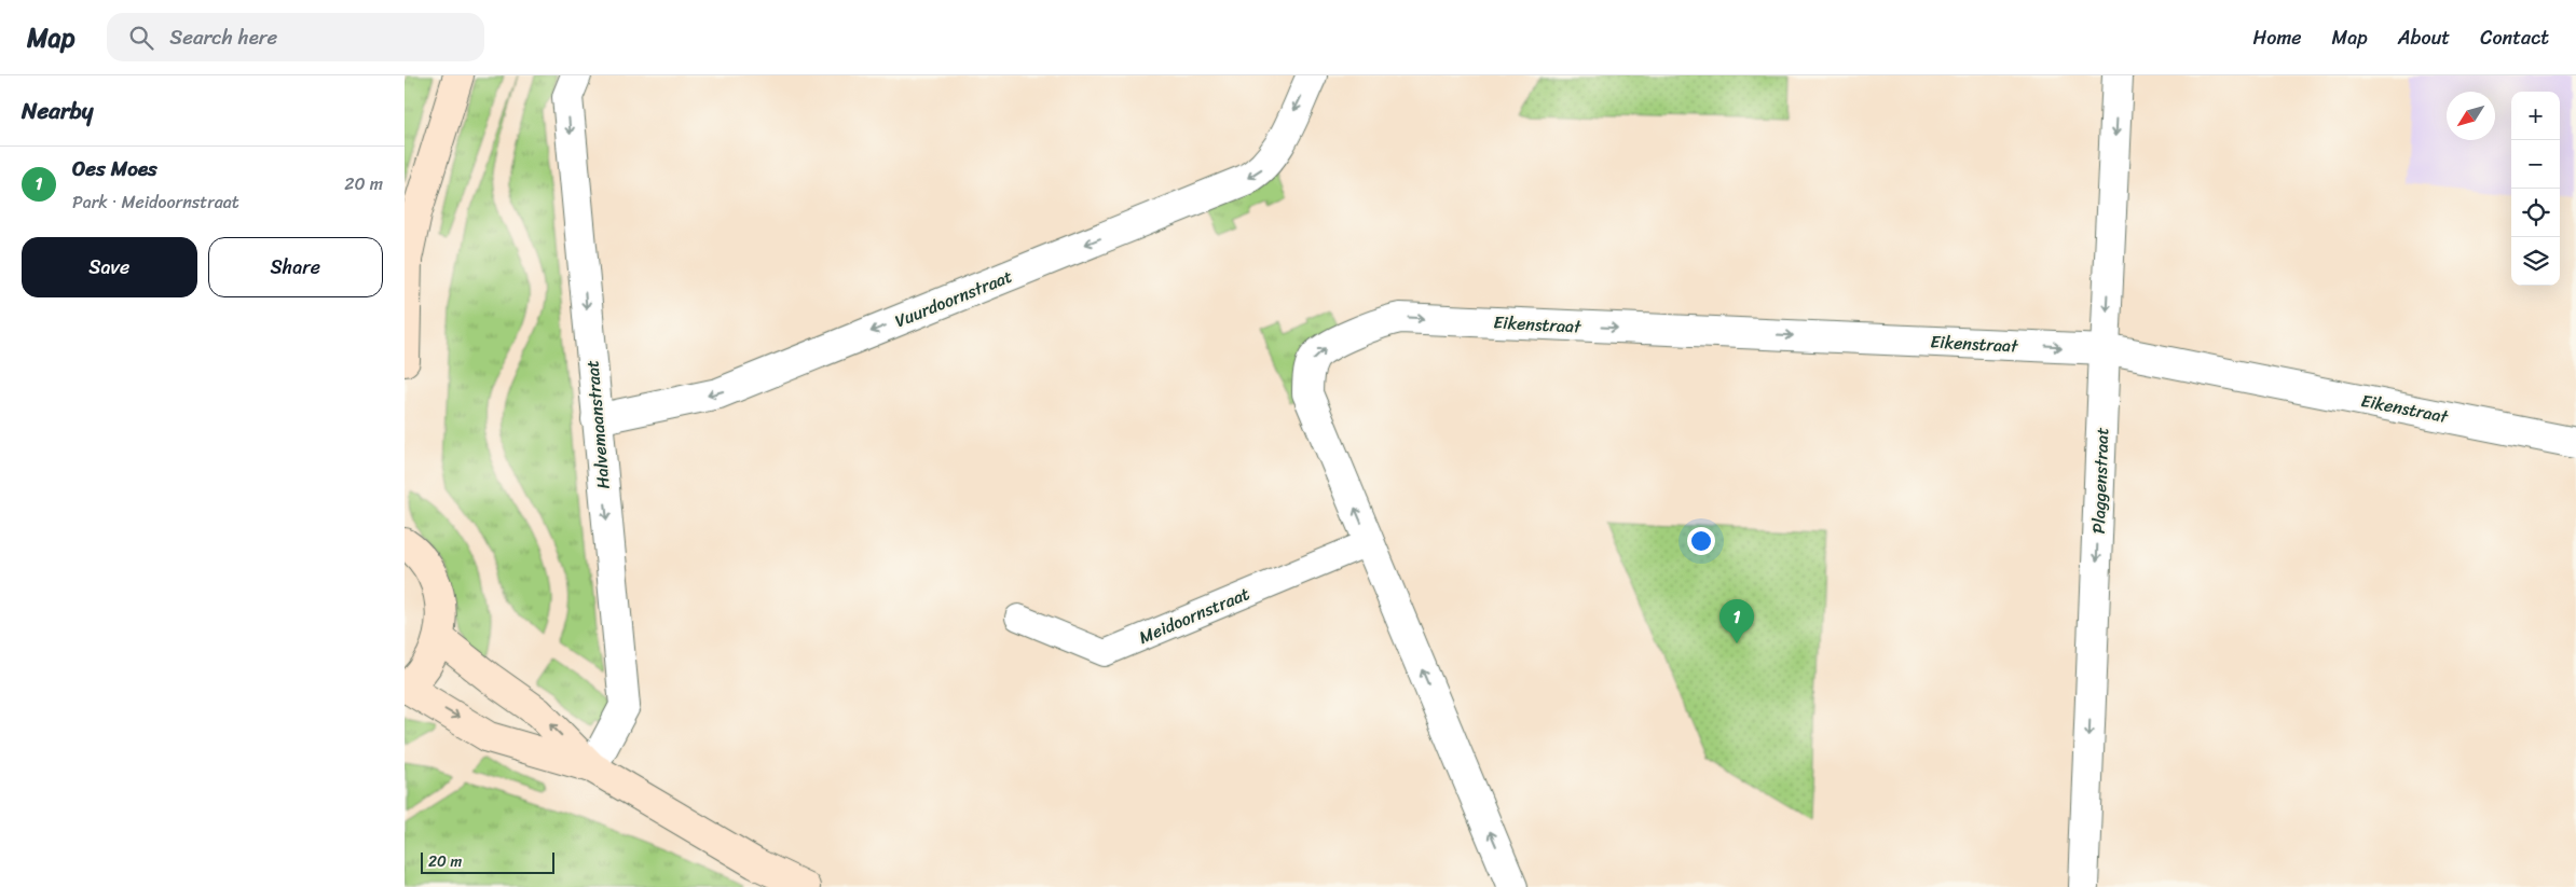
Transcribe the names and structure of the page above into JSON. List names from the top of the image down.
{
  "streets": {
    "street": [
      "Vuurdoornstraat",
      "Eikenstraat",
      "Halvemaanstraat",
      "Plaggenstraat"
    ],
    "lane": ["Meidoornstraat"]
  },
  "crossings": [
    ["Vuurdoornstraat", "Halvemaanstraat"],
    ["Eikenstraat", "Plaggenstraat"],
    ["Eikenstraat", "Meidoornstraat"]
  ],
  "one_way": ["Vuurdoornstraat", "Plaggenstraat"],
  "scale_bar": "20 m",
  "north": "bottom left",
  "page": {
    "header": "Map",
    "search": "Search here",
    "nav": [
      "Home",
      "Map",
      "About",
      "Contact"
    ],
    "heading": "Nearby",
    "map_buttons": ["+", "−"],
    "list": [
      {
        "mark": "1",
        "name": "Oes Moes",
        "note": "Park · Meidoornstraat",
        "value": "20 m"
      }
    ],
    "buttons": ["Save", "Share"],
    "pins": "1",
    "scale": "20 m"
  }
}
